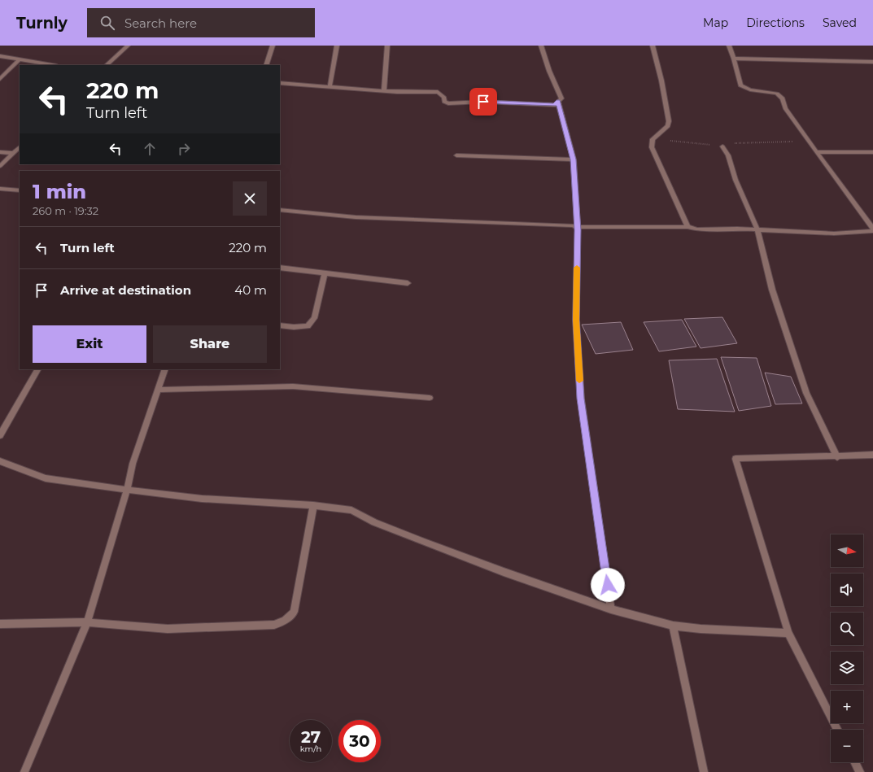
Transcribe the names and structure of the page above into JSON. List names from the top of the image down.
{
  "north": "right",
  "page": {
    "header": "Turnly",
    "search": "Search here",
    "nav": ["Map", "Directions", "Saved"],
    "turn": ["220 m", "Turn left"],
    "heading": ["1 min", "260 m · 19:32"],
    "list": [
      {
        "name": "Turn left",
        "value": "220 m"
      },
      {
        "name": "Arrive at destination",
        "value": "40 m"
      }
    ],
    "buttons": ["Exit", "Share"],
    "map_buttons": ["+", "−"],
    "speed": "27 km/h",
    "limit": "30"
  }
}
